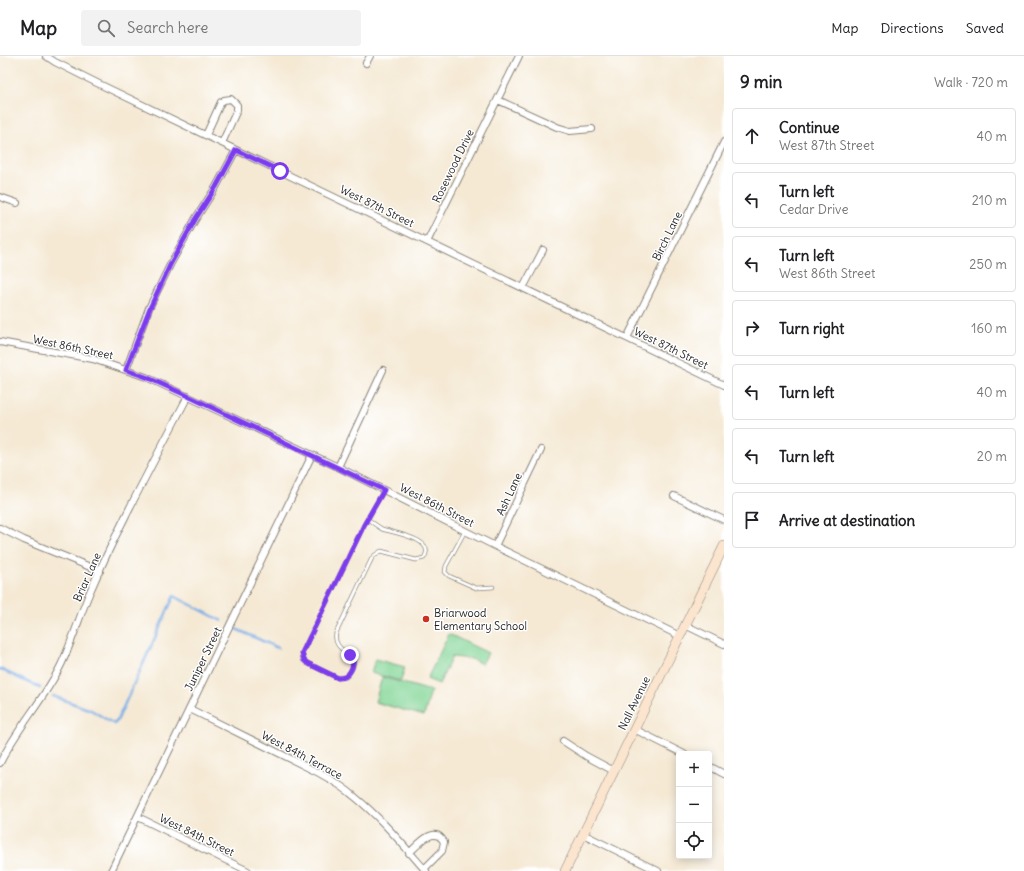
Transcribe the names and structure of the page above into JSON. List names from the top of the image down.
{
  "streets": {
    "main road": ["Nall Avenue"],
    "street": [
      "Rosewood Drive",
      "West 87th Street",
      "Birch Lane",
      "West 86th Street",
      "Ash Lane",
      "Briar Lane",
      "Juniper Street",
      "West 84th Terrace",
      "West 84th Street"
    ]
  },
  "crossings": [
    ["Rosewood Drive", "West 87th Street"],
    ["West 87th Street", "Birch Lane"],
    ["West 86th Street", "Ash Lane"],
    ["West 86th Street", "Briar Lane"],
    ["West 86th Street", "Juniper Street"],
    ["West 86th Street", "Nall Avenue"],
    ["Juniper Street", "West 84th Terrace"],
    ["Juniper Street", "West 84th Street"]
  ],
  "places": ["Briarwood Elementary School"],
  "page": {
    "header": "Map",
    "search": "Search here",
    "nav": ["Map", "Directions", "Saved"],
    "heading": ["9 min", "Walk · 720 m"],
    "list": [
      ["Continue", "West 87th Street", "40 m"],
      ["Turn left", "Cedar Drive", "210 m"],
      ["Turn left", "West 86th Street", "250 m"],
      ["Turn right", "160 m"],
      ["Turn left", "40 m"],
      ["Turn left", "20 m"],
      "Arrive at destination"
    ],
    "map_buttons": ["+", "−"]
  }
}
